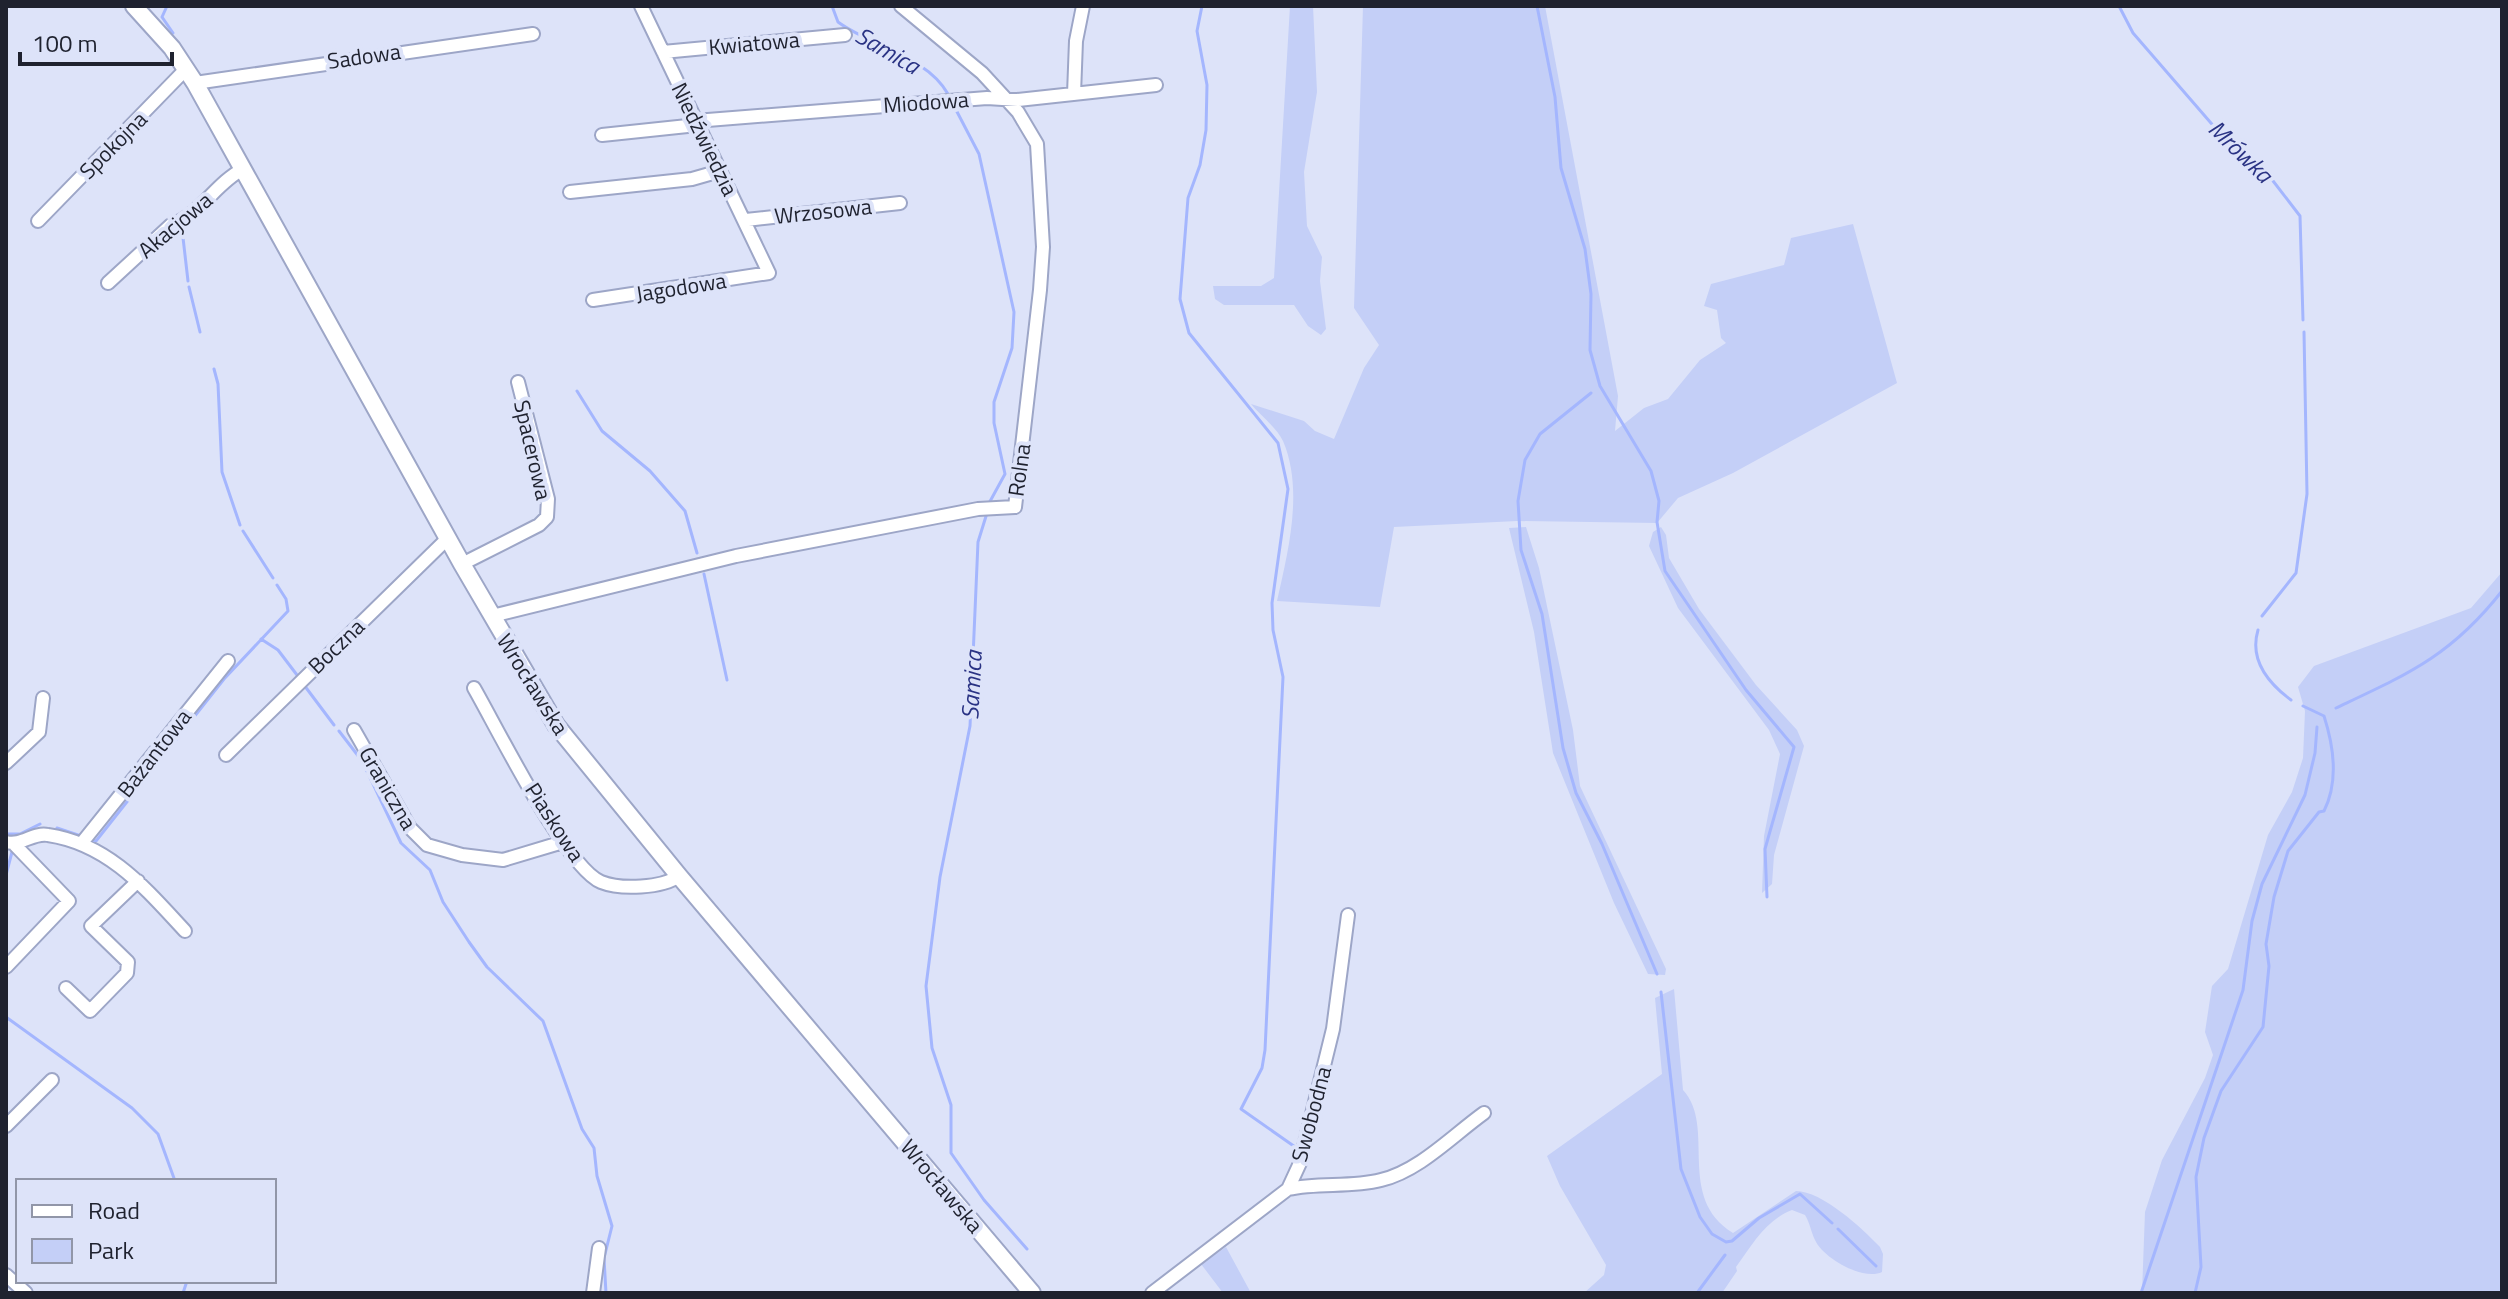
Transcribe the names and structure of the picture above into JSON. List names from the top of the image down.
{
  "streets": {
    "main road": ["Wrocławska"],
    "street": [
      "Kwiatowa",
      "Sadowa",
      "Miodowa",
      "Niedźwiedzia",
      "Spokojna",
      "Wrzosowa",
      "Akacjowa",
      "Jagodowa",
      "Spacerowa",
      "Rolna",
      "Boczna",
      "Bażantowa",
      "Graniczna",
      "Piaskowa",
      "Swobodna"
    ]
  },
  "crossings": [
    ["Kwiatowa", "Niedźwiedzia"],
    ["Sadowa", "Spokojna"],
    ["Sadowa", "Wrocławska"],
    ["Miodowa", "Niedźwiedzia"],
    ["Miodowa", "Rolna"],
    ["Niedźwiedzia", "Wrzosowa"],
    ["Niedźwiedzia", "Jagodowa"],
    ["Spokojna", "Wrocławska"],
    ["Akacjowa", "Wrocławska"],
    ["Spacerowa", "Wrocławska"],
    ["Rolna", "Wrocławska"],
    ["Boczna", "Wrocławska"],
    ["Wrocławska", "Piaskowa"],
    ["Graniczna", "Piaskowa"]
  ],
  "water": ["Samica", "Mrówka"],
  "legend": ["Road", "Park"],
  "scale_bar": "100 m"
}
